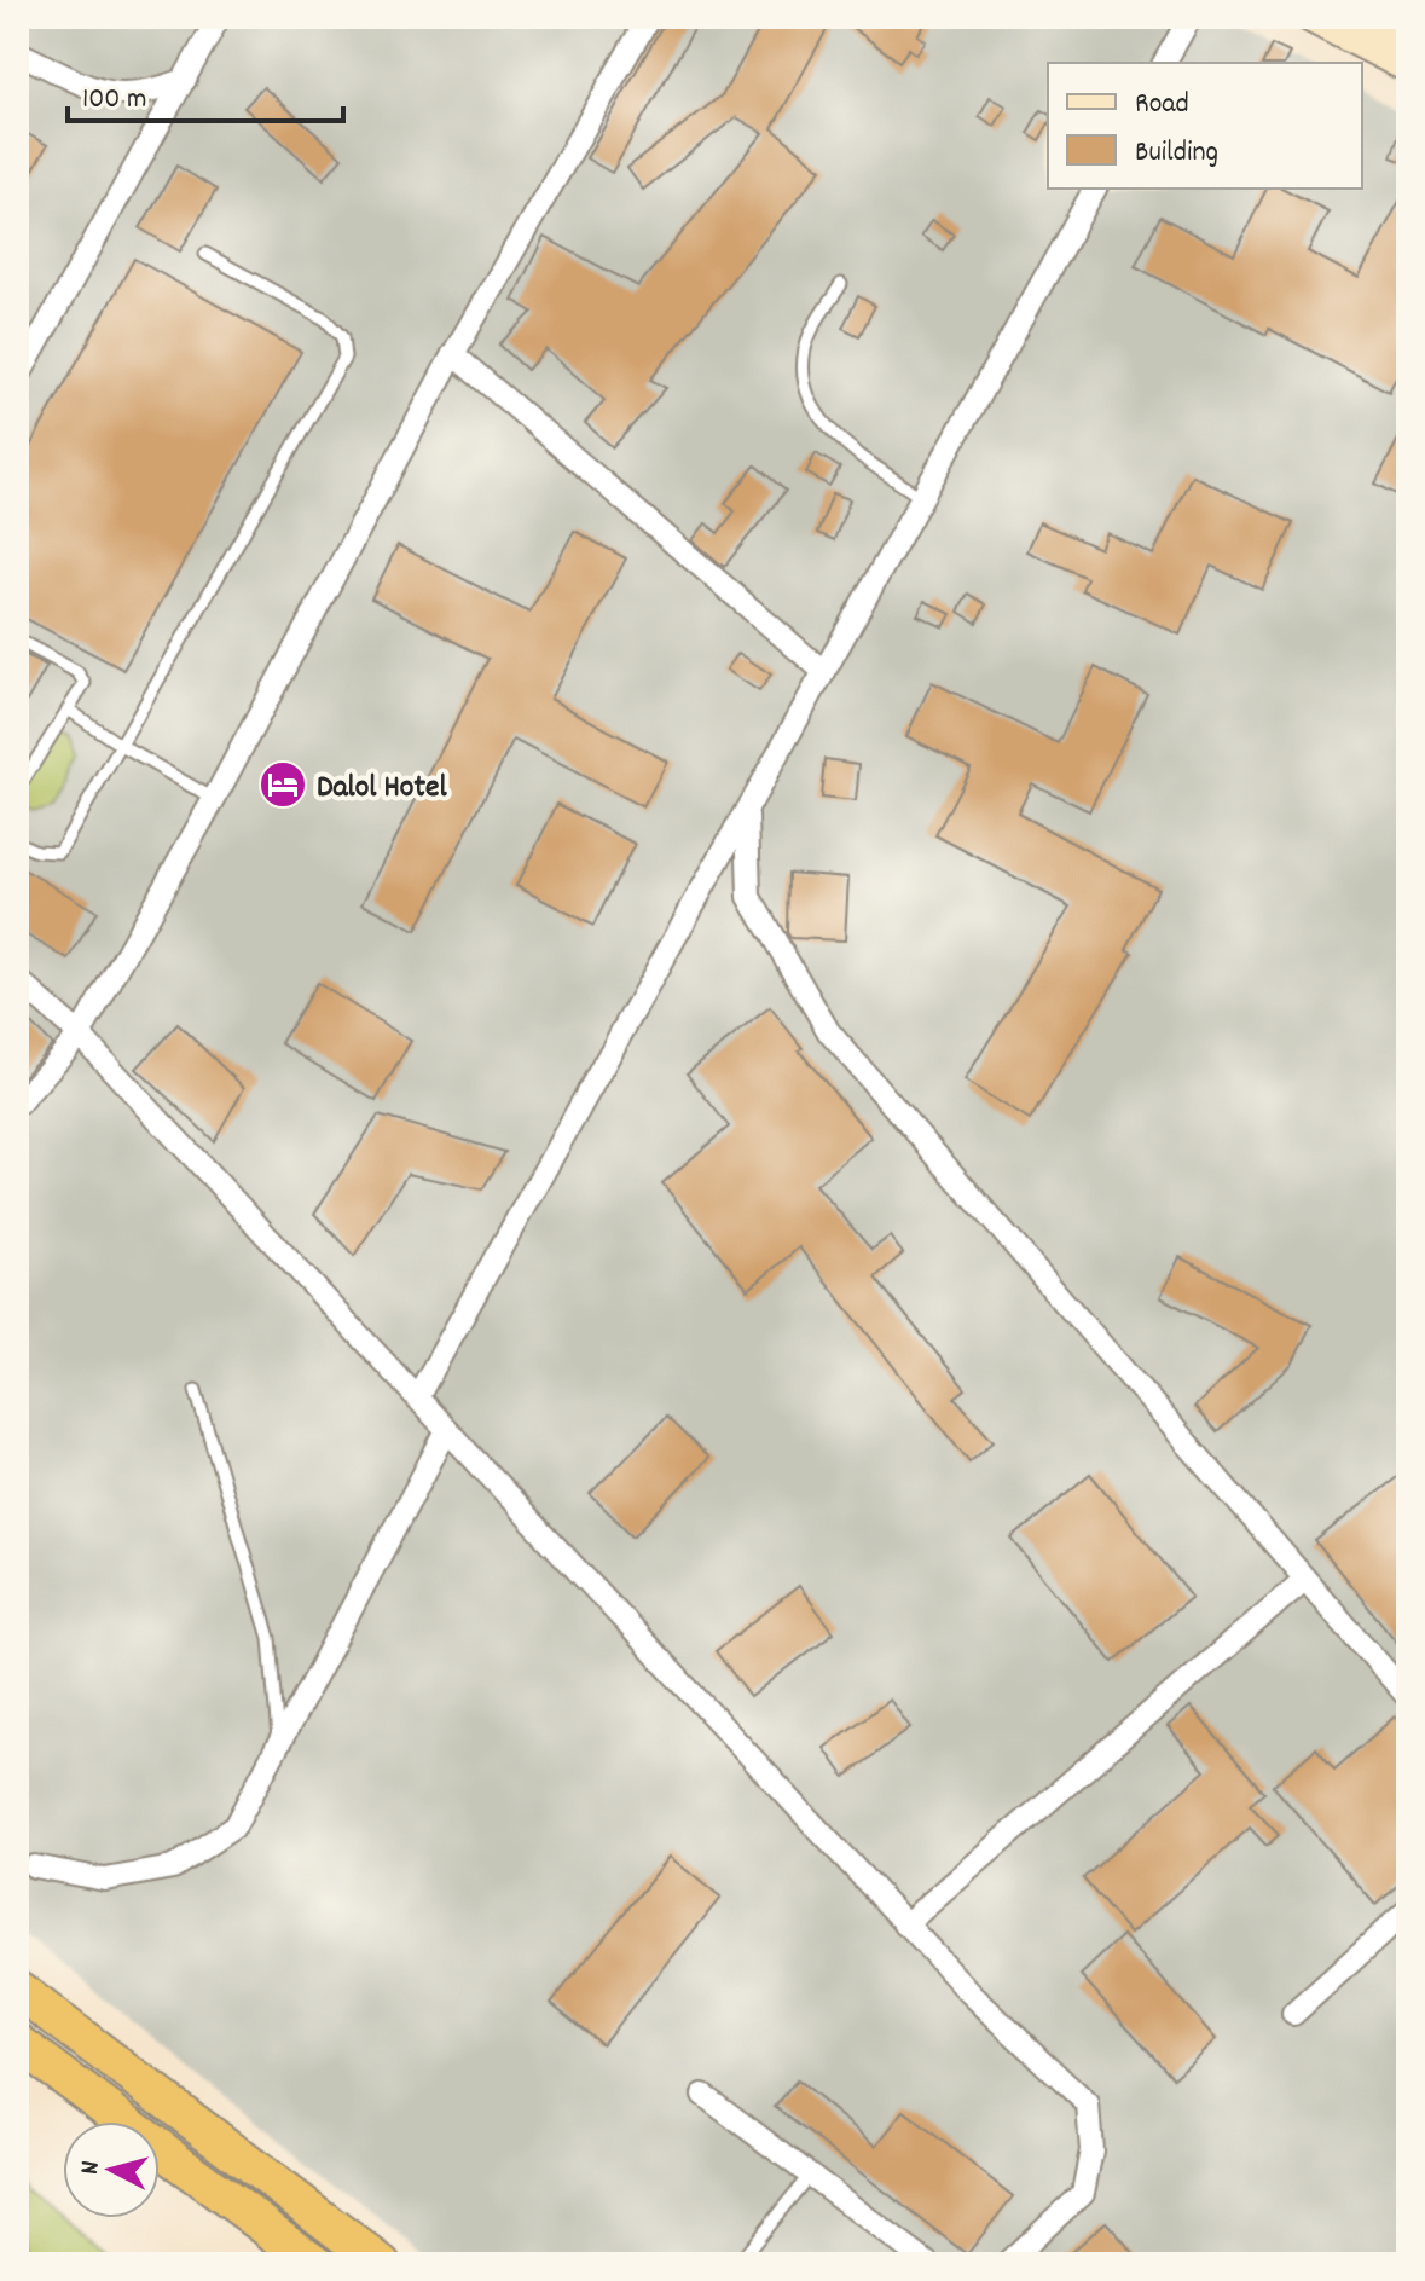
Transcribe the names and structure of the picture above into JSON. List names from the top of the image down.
{
  "places": {
    "hotel": ["Dalol Hotel"]
  },
  "legend": ["Road", "Building"],
  "scale_bar": "100 m",
  "north": "left"
}
